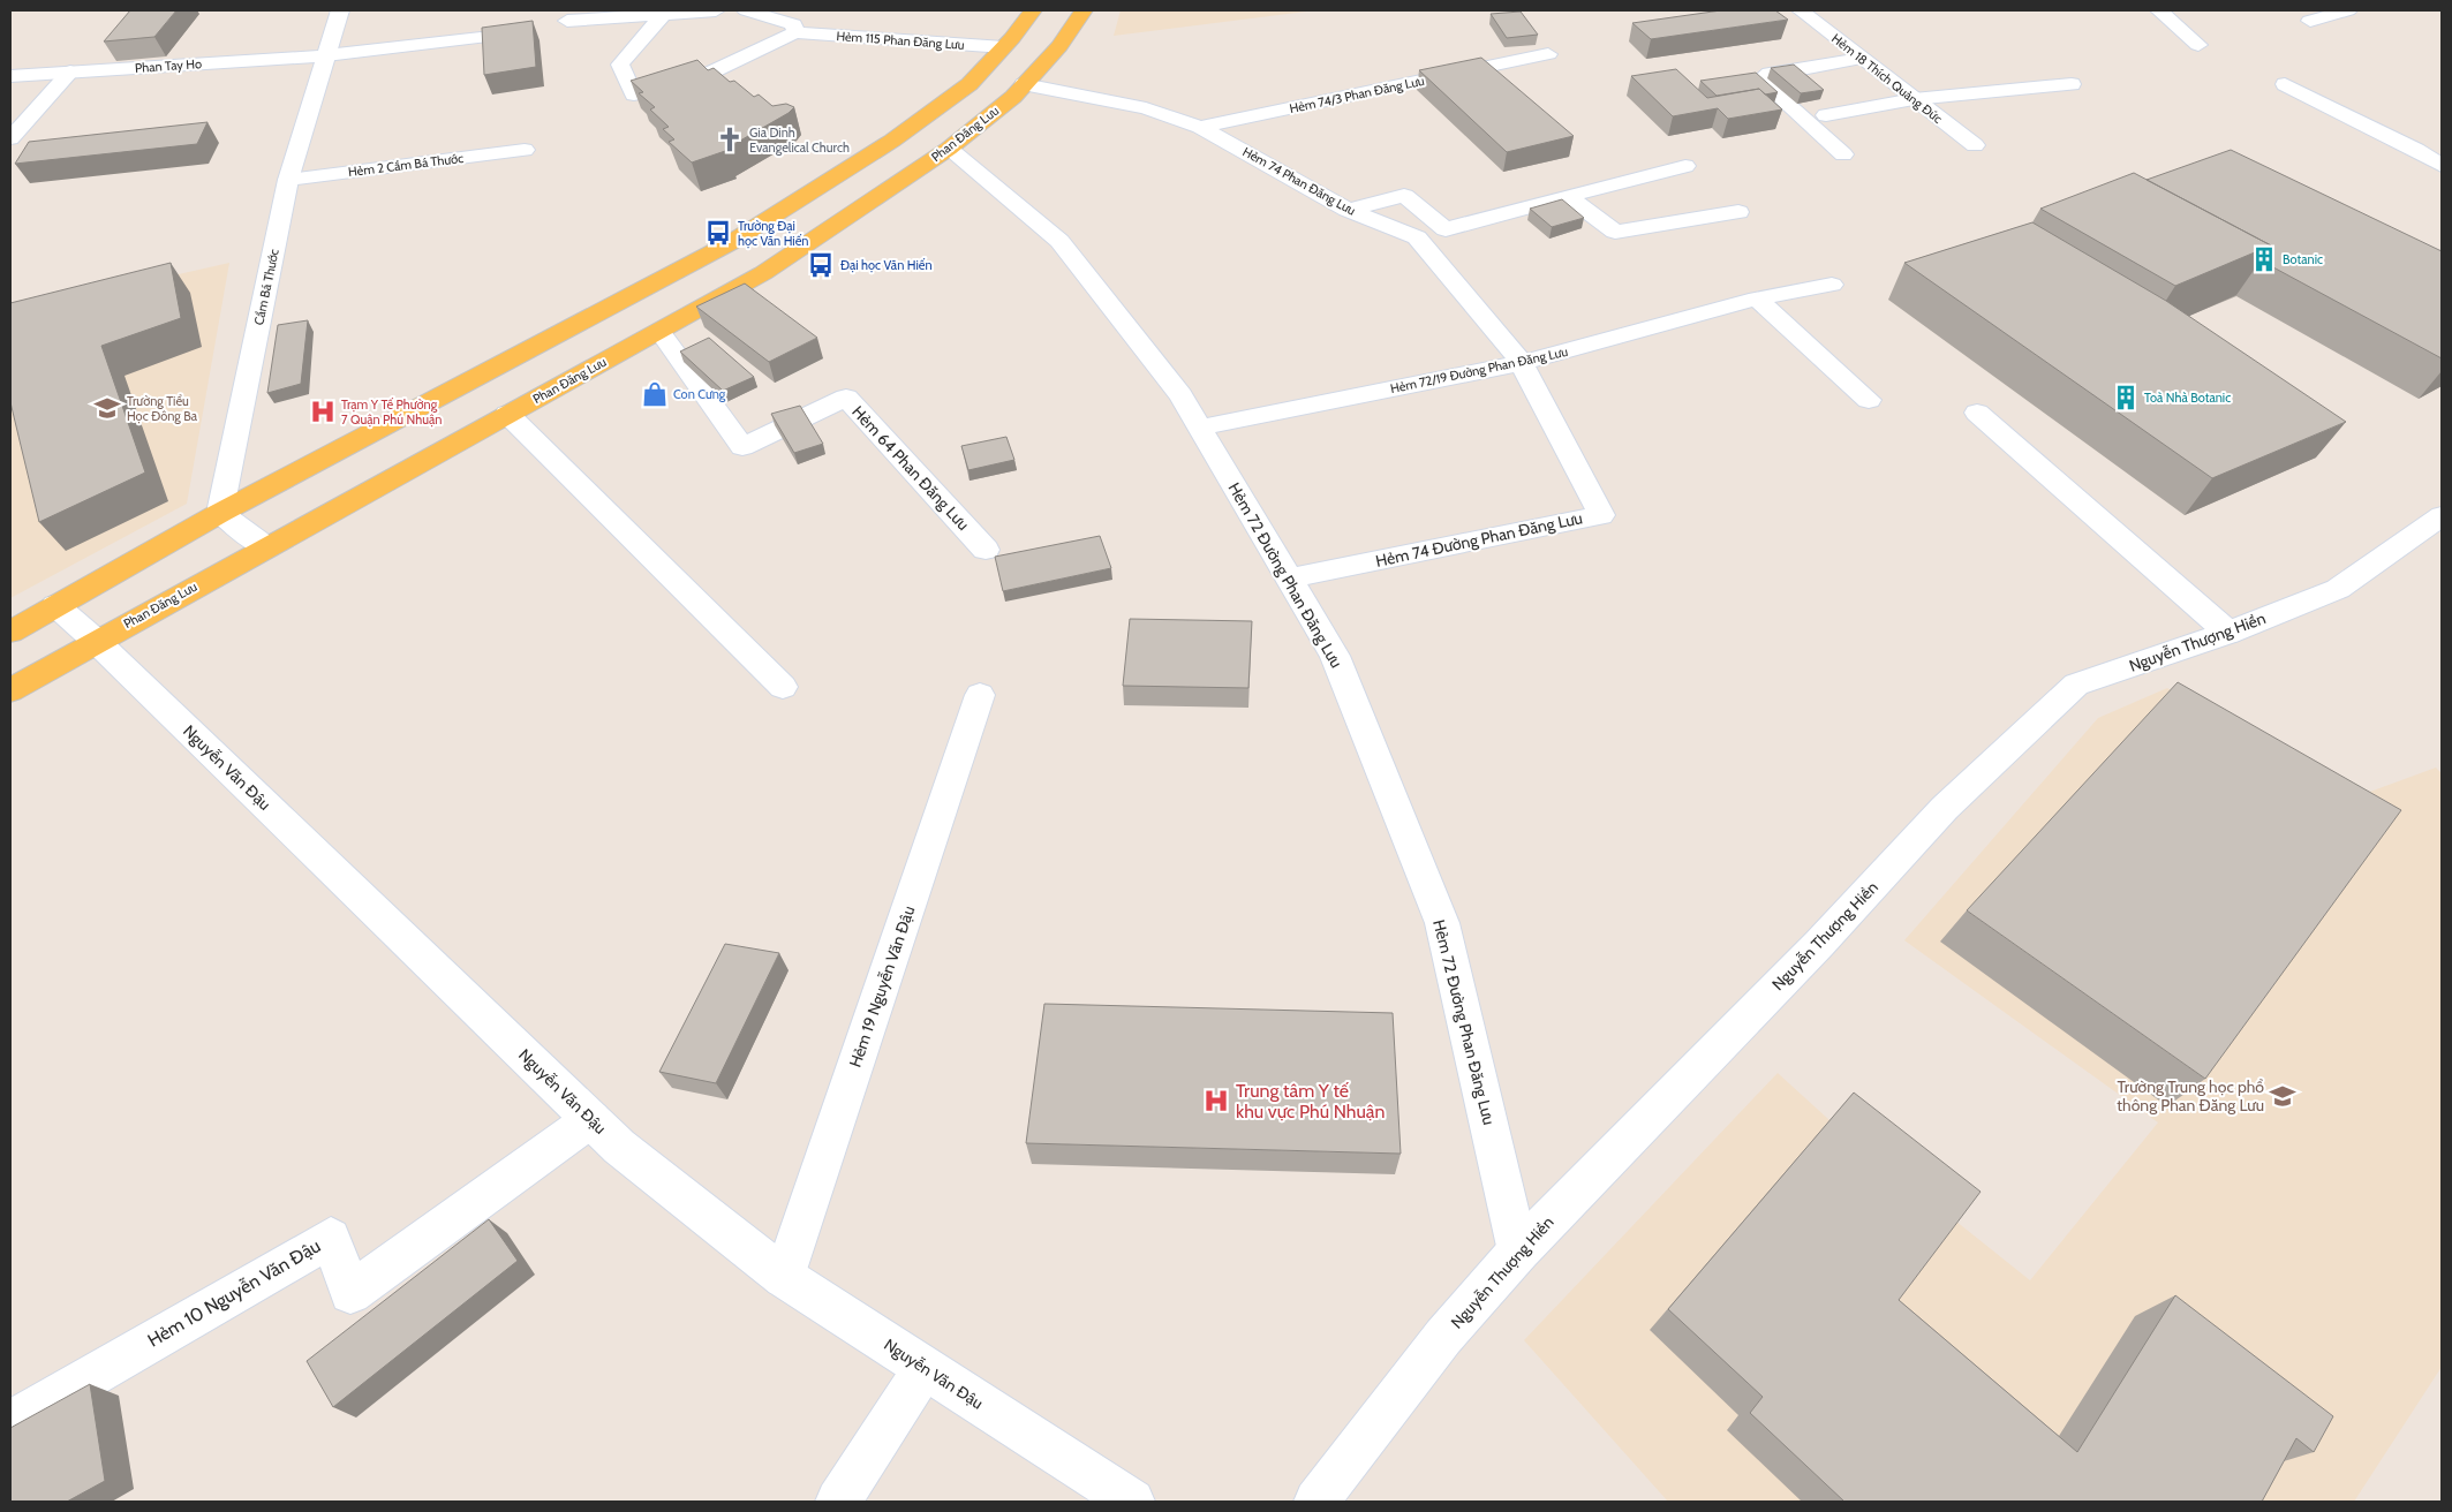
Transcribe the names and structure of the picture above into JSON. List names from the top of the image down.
{
  "streets": {
    "main road": ["Phan Đăng Lưu"],
    "street": [
      "Hẻm 115 Phan Đăng Lưu",
      "Phan Tay Ho",
      "Hẻm 18 Thích Quảng Đức",
      "Hẻm 74/3 Phan Đăng Lưu",
      "Hẻm 2 Cầm Bá Thước",
      "Hẻm 74 Phan Đăng Lưu",
      "Cầm Bá Thước",
      "Hẻm 72/19 Đường Phan Đăng Lưu",
      "Hẻm 64 Phan Đăng Lưu",
      "Hẻm 74 Đường Phan Đăng Lưu",
      "Hẻm 72 Đường Phan Đăng Lưu",
      "Nguyễn Thượng Hiền",
      "Nguyễn Văn Đậu",
      "Hẻm 19 Nguyễn Văn Đậu",
      "Hẻm 10 Nguyễn Văn Đậu"
    ]
  },
  "crossings": [
    ["Phan Tay Ho", "Cầm Bá Thước"],
    ["Hẻm 74/3 Phan Đăng Lưu", "Hẻm 74 Phan Đăng Lưu"],
    ["Phan Đăng Lưu", "Hẻm 74 Phan Đăng Lưu"],
    ["Phan Đăng Lưu", "Hẻm 64 Phan Đăng Lưu"],
    ["Phan Đăng Lưu", "Hẻm 72 Đường Phan Đăng Lưu"],
    ["Phan Đăng Lưu", "Nguyễn Văn Đậu"],
    ["Hẻm 2 Cầm Bá Thước", "Cầm Bá Thước"],
    ["Hẻm 74 Phan Đăng Lưu", "Hẻm 72/19 Đường Phan Đăng Lưu"],
    ["Hẻm 74 Phan Đăng Lưu", "Hẻm 74 Đường Phan Đăng Lưu"],
    ["Hẻm 72/19 Đường Phan Đăng Lưu", "Hẻm 74 Đường Phan Đăng Lưu"],
    ["Hẻm 72/19 Đường Phan Đăng Lưu", "Hẻm 72 Đường Phan Đăng Lưu"],
    ["Hẻm 74 Đường Phan Đăng Lưu", "Hẻm 72 Đường Phan Đăng Lưu"],
    ["Hẻm 72 Đường Phan Đăng Lưu", "Nguyễn Thượng Hiền"],
    ["Nguyễn Văn Đậu", "Hẻm 19 Nguyễn Văn Đậu"],
    ["Nguyễn Văn Đậu", "Hẻm 10 Nguyễn Văn Đậu"]
  ],
  "places": {
    "church": ["Gia Dinh Evangelical Church"],
    "bus stop": ["Trường Đại học Văn Hiến", "Đại học Văn Hiến"],
    "building": ["Botanic", "Toà Nhà Botanic"],
    "shop": ["Con Cưng"],
    "school or university": ["Trường Tiểu Học Đông Ba", "Trường Trung học phổ thông Phan Đăng Lưu"],
    "hospital": ["Trạm Y Tế Phường 7 Quận Phú Nhuận", "Trung tâm Y tế khu vực Phú Nhuận"]
  }
}
